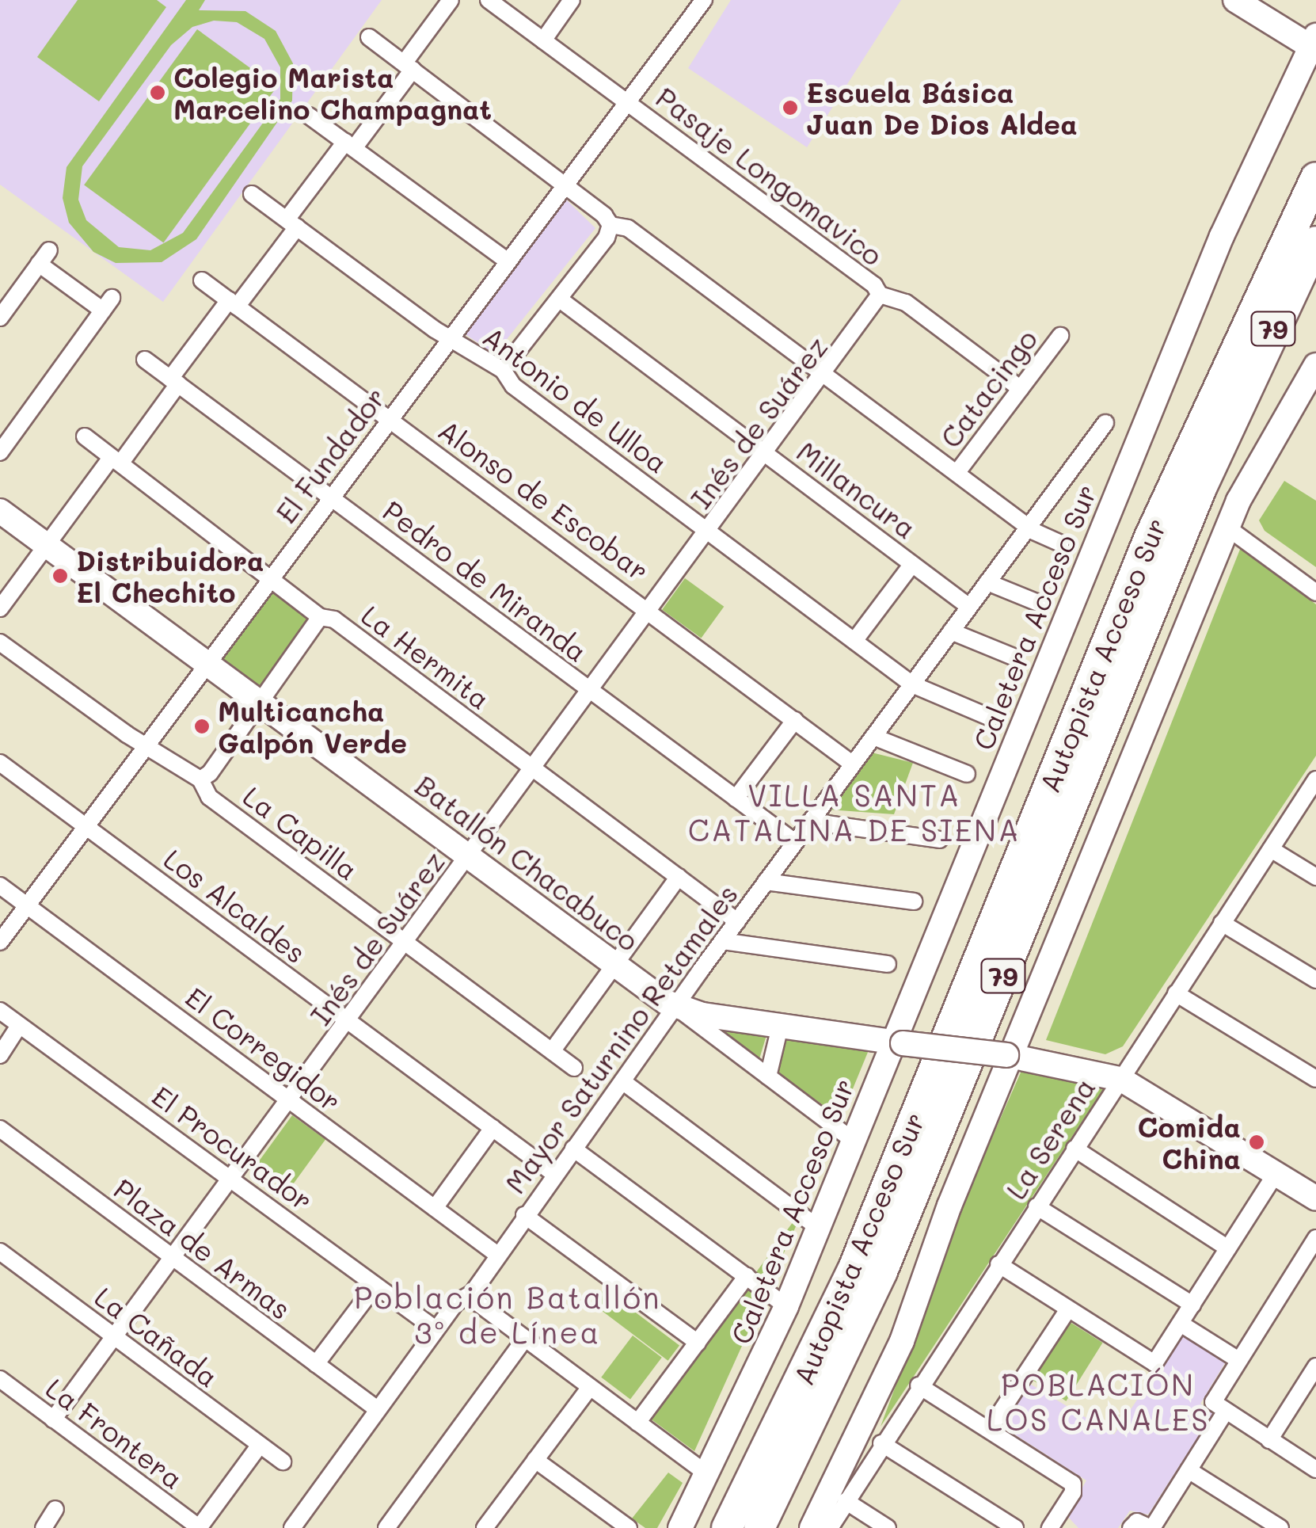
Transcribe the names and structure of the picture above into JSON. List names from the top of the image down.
{
  "streets": {
    "highway": ["79", "Autopista Acceso Sur"],
    "main road": ["Caletera Acceso Sur", "Batallón Chacabuco"],
    "street": [
      "Pasaje Longomavico",
      "Catacingo",
      "Antonio de Ulloa",
      "Inés de Suárez",
      "El Fundador",
      "Millancura",
      "Alonso de Escobar",
      "Pedro de Miranda",
      "La Hermita",
      "La Capilla",
      "Los Alcaldes",
      "Mayor Saturnino Retamales",
      "El Corregidor",
      "La Serena",
      "El Procurador",
      "Plaza de Armas",
      "La Cañada",
      "La Frontera"
    ]
  },
  "crossings": [
    ["Pasaje Longomavico", "Catacingo"],
    ["Pasaje Longomavico", "Inés de Suárez"],
    ["Pasaje Longomavico", "El Fundador"],
    ["Antonio de Ulloa", "Inés de Suárez"],
    ["Antonio de Ulloa", "El Fundador"],
    ["Antonio de Ulloa", "Mayor Saturnino Retamales"],
    ["Inés de Suárez", "Millancura"],
    ["Inés de Suárez", "Alonso de Escobar"],
    ["Inés de Suárez", "Pedro de Miranda"],
    ["Inés de Suárez", "La Hermita"],
    ["Inés de Suárez", "La Capilla"],
    ["Inés de Suárez", "Batallón Chacabuco"],
    ["Inés de Suárez", "Los Alcaldes"],
    ["Inés de Suárez", "El Corregidor"],
    ["Inés de Suárez", "El Procurador"],
    ["Inés de Suárez", "Plaza de Armas"],
    ["Inés de Suárez", "La Cañada"],
    ["Inés de Suárez", "La Frontera"],
    ["El Fundador", "Alonso de Escobar"],
    ["El Fundador", "Pedro de Miranda"],
    ["El Fundador", "La Hermita"],
    ["El Fundador", "La Capilla"],
    ["El Fundador", "Batallón Chacabuco"],
    ["El Fundador", "Los Alcaldes"],
    ["El Fundador", "El Corregidor"],
    ["Millancura", "Mayor Saturnino Retamales"],
    ["Alonso de Escobar", "Mayor Saturnino Retamales"],
    ["Pedro de Miranda", "Mayor Saturnino Retamales"],
    ["Caletera Acceso Sur", "Batallón Chacabuco"],
    ["La Hermita", "Mayor Saturnino Retamales"],
    ["Batallón Chacabuco", "Mayor Saturnino Retamales"],
    ["Batallón Chacabuco", "La Serena"],
    ["Los Alcaldes", "Mayor Saturnino Retamales"],
    ["Mayor Saturnino Retamales", "El Corregidor"],
    ["Mayor Saturnino Retamales", "El Procurador"],
    ["Mayor Saturnino Retamales", "Plaza de Armas"]
  ],
  "districts": ["VILLA SANTA CATALINA DE SIENA", "Población Batallón 3º de Línea", "POBLACIÓN LOS CANALES"],
  "places": [
    "Colegio Marista Marcelino Champagnat",
    "Escuela Básica Juan De Dios Aldea",
    "Distribuidora El Chechito",
    "Multicancha Galpón Verde",
    "Comida China"
  ]
}
